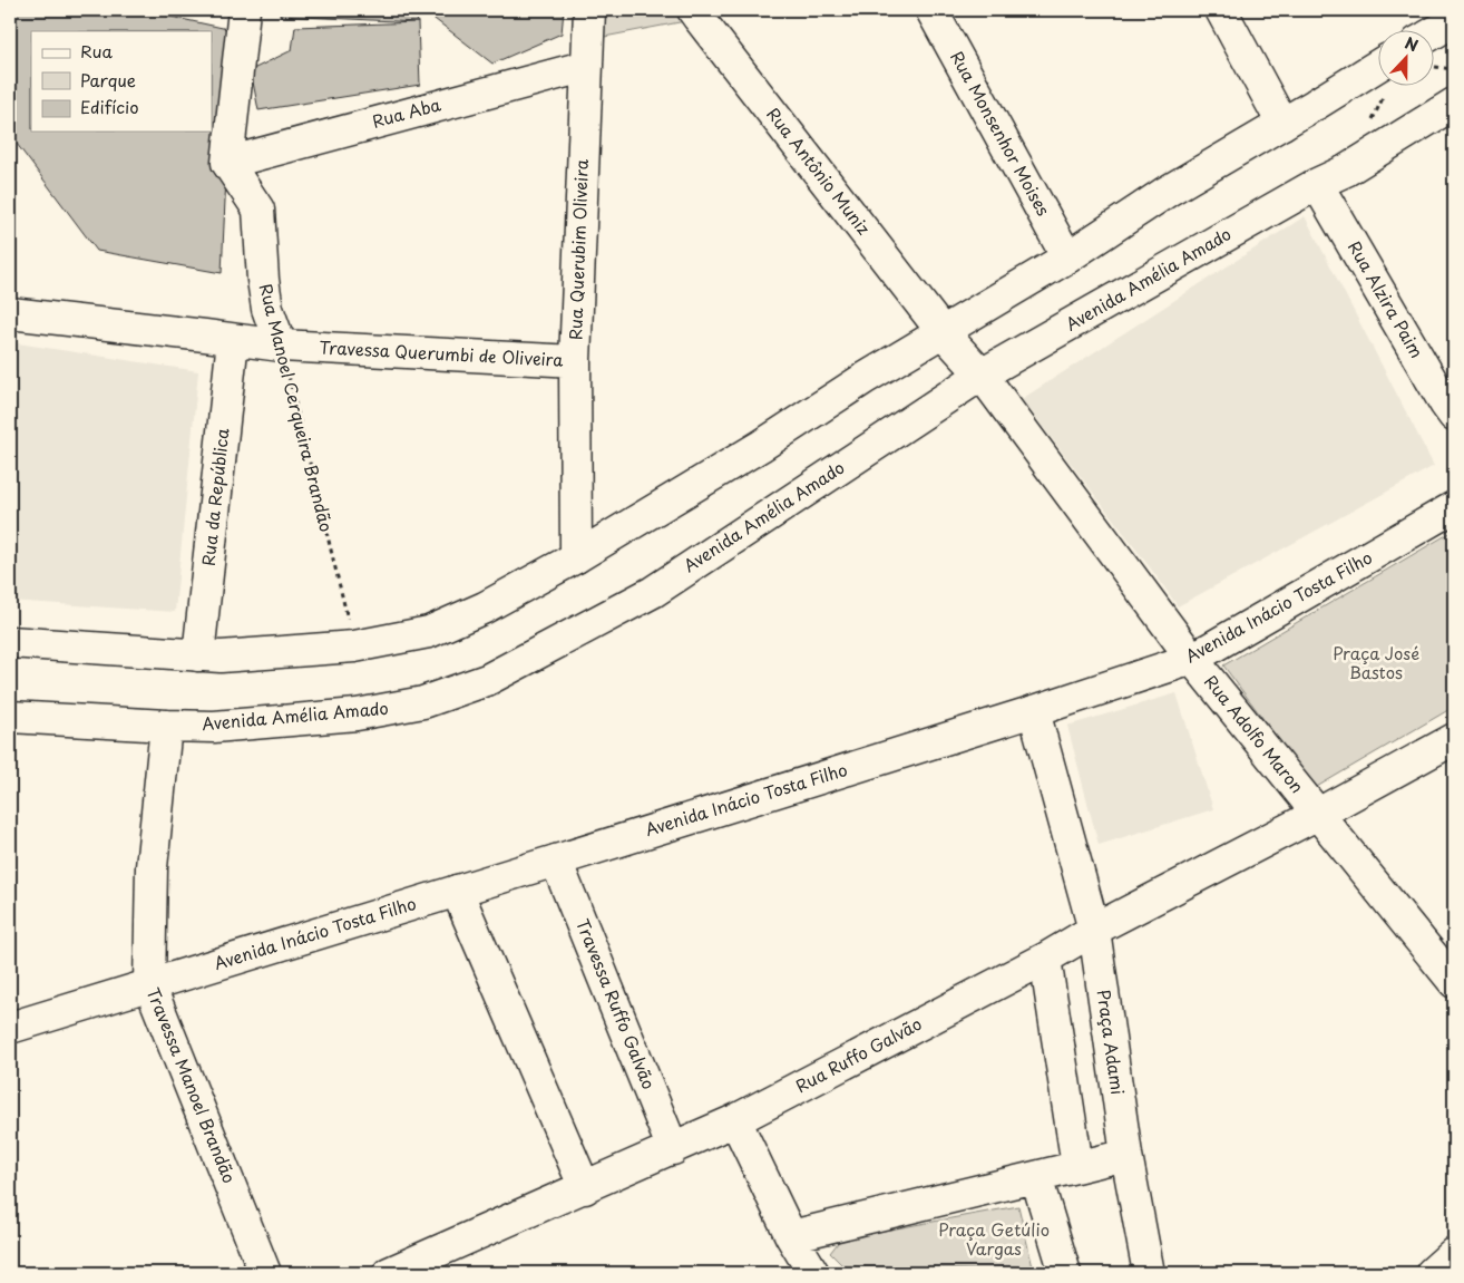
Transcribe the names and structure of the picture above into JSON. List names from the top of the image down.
{
  "streets": {
    "street": [
      "Rua Aba",
      "Rua Monsenhor Moises",
      "Rua Antônio Muniz",
      "Rua Querubim Oliveira",
      "Avenida Amélia Amado",
      "Rua Alzira Paim",
      "Travessa Querumbi de Oliveira",
      "Rua Manoel Cerqueira Brandão",
      "Rua da República",
      "Avenida Inácio Tosta Filho",
      "Rua Adolfo Maron",
      "Travessa Ruffo Galvão",
      "Praça Adami",
      "Rua Ruffo Galvão",
      "Travessa Manoel Brandão"
    ]
  },
  "crossings": [
    ["Rua Aba", "Rua Querubim Oliveira"],
    ["Rua Aba", "Rua Manoel Cerqueira Brandão"],
    ["Rua Antônio Muniz", "Avenida Amélia Amado"],
    ["Rua Antônio Muniz", "Rua Adolfo Maron"],
    ["Rua Querubim Oliveira", "Travessa Querumbi de Oliveira"],
    ["Avenida Amélia Amado", "Rua Alzira Paim"],
    ["Avenida Amélia Amado", "Rua Adolfo Maron"],
    ["Avenida Amélia Amado", "Travessa Manoel Brandão"],
    ["Travessa Querumbi de Oliveira", "Rua Manoel Cerqueira Brandão"],
    ["Travessa Querumbi de Oliveira", "Rua da República"],
    ["Avenida Inácio Tosta Filho", "Rua Adolfo Maron"],
    ["Avenida Inácio Tosta Filho", "Travessa Ruffo Galvão"],
    ["Avenida Inácio Tosta Filho", "Praça Adami"],
    ["Avenida Inácio Tosta Filho", "Travessa Manoel Brandão"],
    ["Rua Adolfo Maron", "Rua Ruffo Galvão"],
    ["Travessa Ruffo Galvão", "Rua Ruffo Galvão"],
    ["Praça Adami", "Rua Ruffo Galvão"]
  ],
  "parks": ["Praça José Bastos", "Praça Getúlio Vargas"],
  "legend": ["Rua", "Parque", "Edifício"],
  "north": "top"
}
